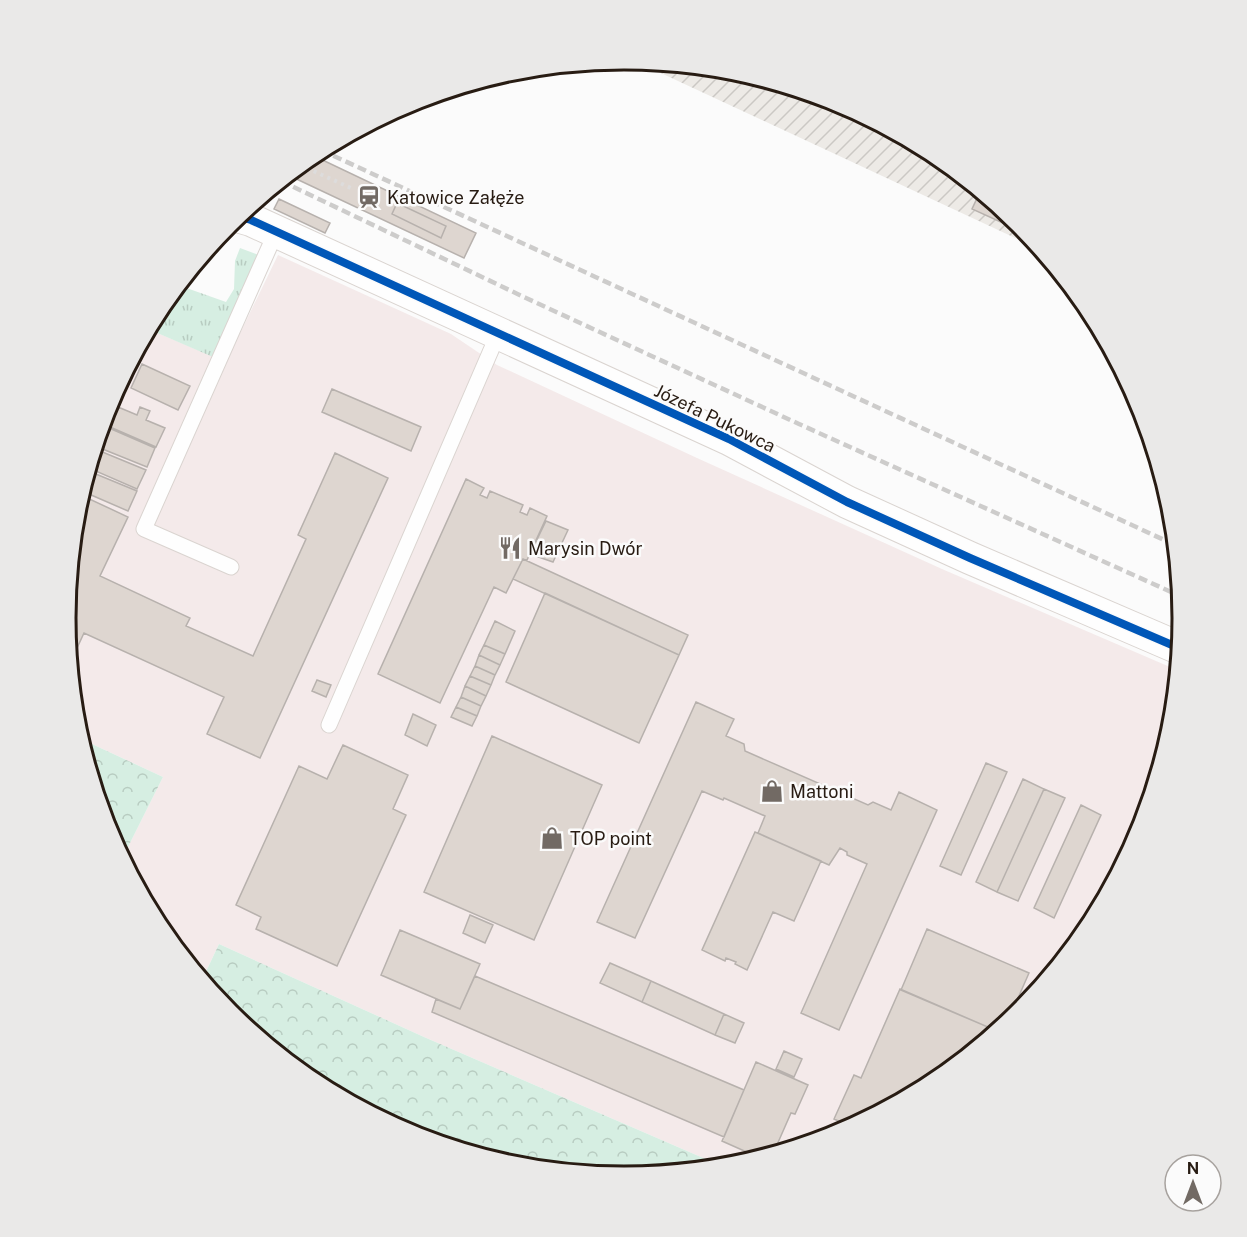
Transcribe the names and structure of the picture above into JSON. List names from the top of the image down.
{
  "streets": {
    "street": ["Józefa Pukowca"]
  },
  "places": {
    "station": ["Katowice Załęże"],
    "restaurant": ["Marysin Dwór"],
    "shop": ["Mattoni", "TOP point"]
  },
  "north": "top"
}
